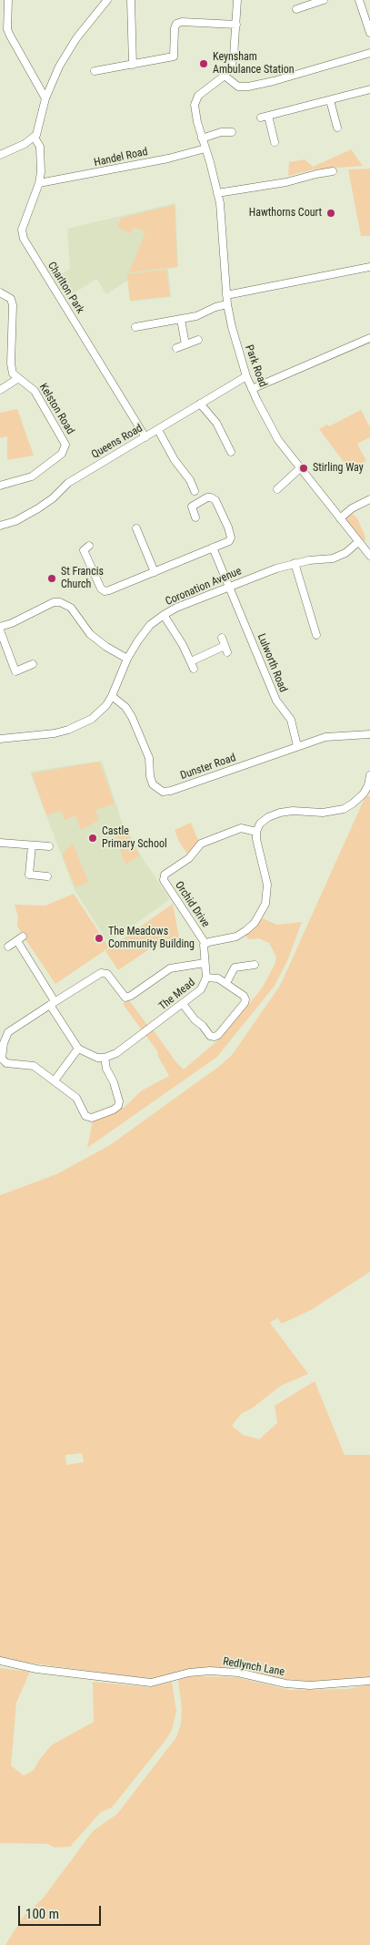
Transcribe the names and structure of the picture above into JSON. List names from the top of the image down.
{
  "streets": {
    "street": [
      "Handel Road",
      "Charlton Park",
      "Park Road",
      "Kelston Road",
      "Queens Road",
      "Coronation Avenue",
      "Lulworth Road",
      "Dunster Road",
      "Orchid Drive",
      "The Mead",
      "Redlynch Lane"
    ]
  },
  "crossings": [
    ["Handel Road", "Charlton Park"],
    ["Handel Road", "Park Road"],
    ["Charlton Park", "Queens Road"],
    ["Park Road", "Queens Road"],
    ["Park Road", "Coronation Avenue"],
    ["Coronation Avenue", "Lulworth Road"],
    ["Coronation Avenue", "Dunster Road"],
    ["Lulworth Road", "Dunster Road"],
    ["Orchid Drive", "The Mead"]
  ],
  "places": [
    "Keynsham Ambulance Station",
    "Hawthorns Court",
    "Stirling Way",
    "St Francis Church",
    "Castle Primary School",
    "The Meadows Community Building"
  ],
  "scale_bar": "100 m"
}
